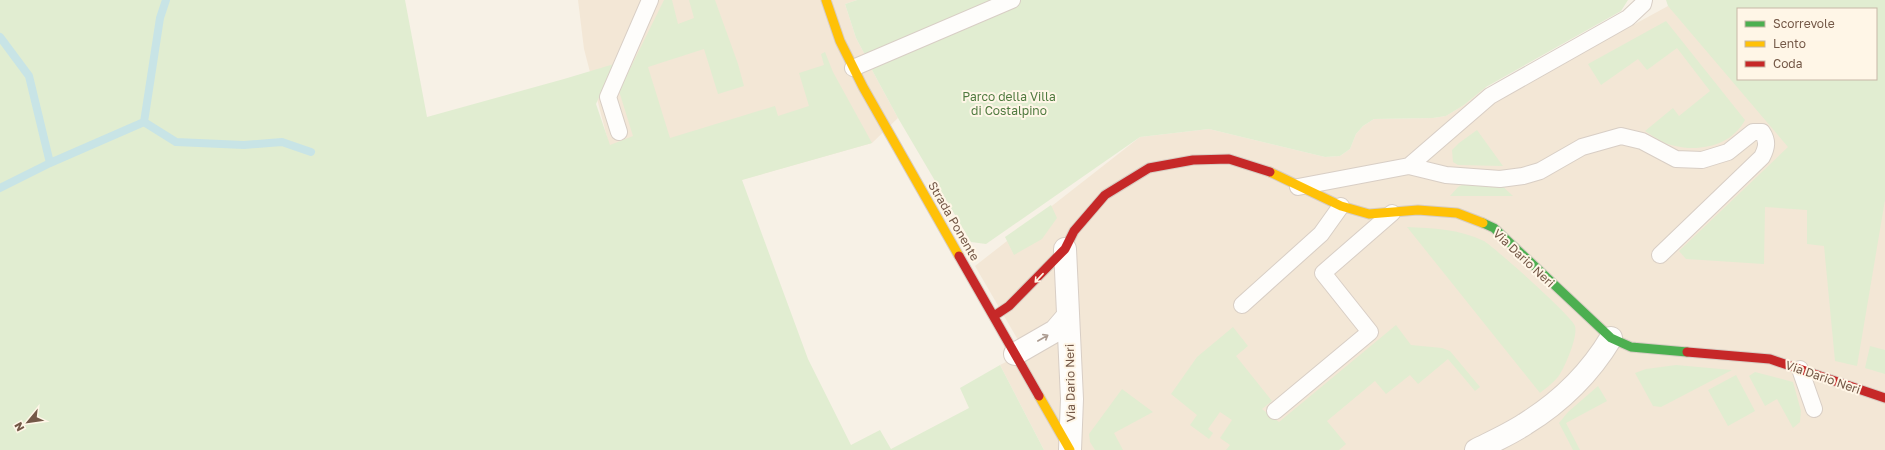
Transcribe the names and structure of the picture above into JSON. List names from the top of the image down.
{
  "streets": {
    "street": ["Strada Ponente", "Via Dario Neri"]
  },
  "crossings": [
    ["Strada Ponente", "Via Dario Neri"]
  ],
  "parks": ["Parco della Villa di Costalpino"],
  "legend": ["Scorrevole", "Lento", "Coda"],
  "north": "bottom left"
}
